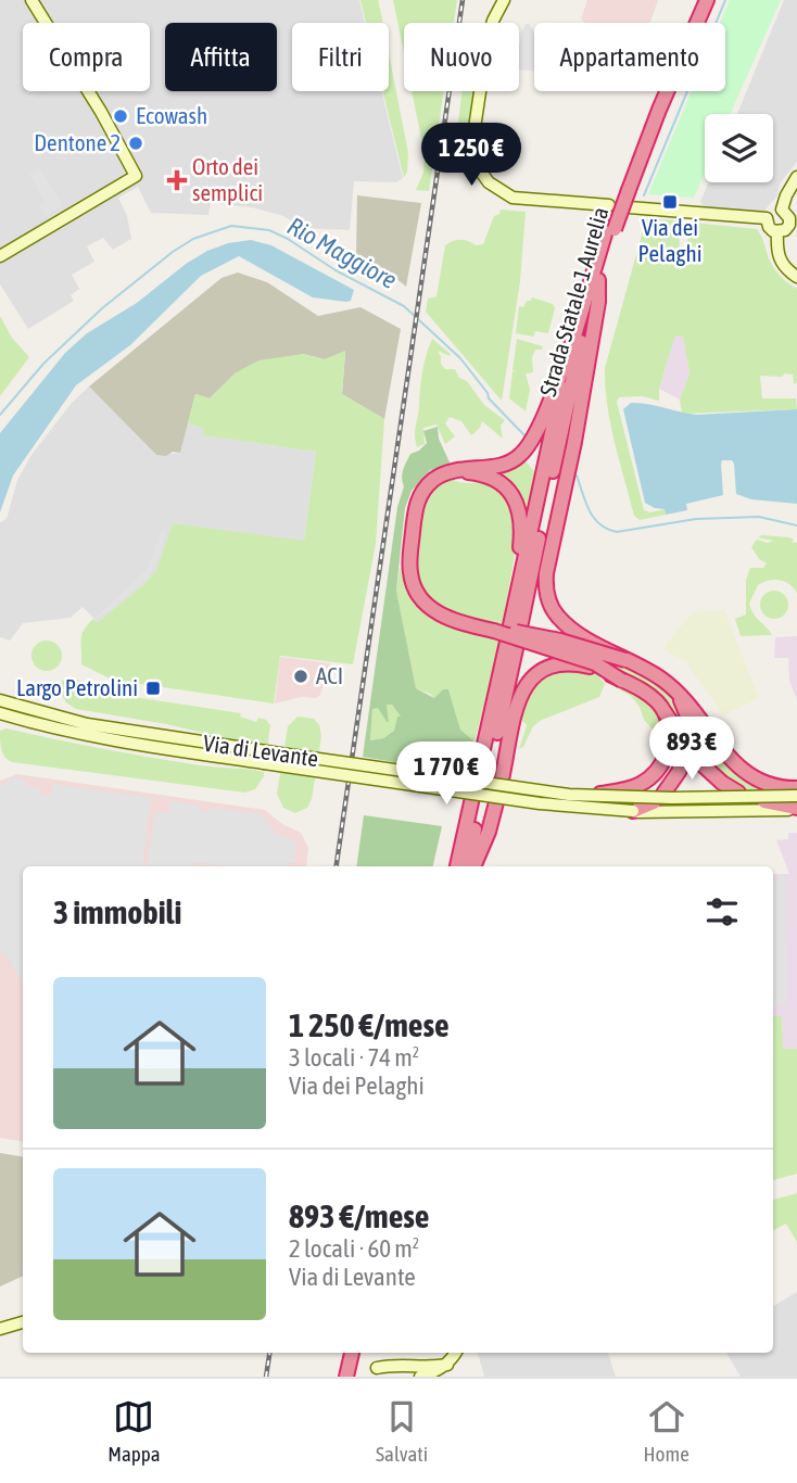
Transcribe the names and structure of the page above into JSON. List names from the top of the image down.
{
  "streets": {
    "highway": ["Strada Statale 1 Aurelia"],
    "main road": ["Via di Levante"]
  },
  "water": ["Rio Maggiore"],
  "places": {
    "other": ["Ecowash", "Dentone 2", "ACI"],
    "health": ["Orto dei semplici"],
    "transit": ["Via dei Pelaghi", "Largo Petrolini"]
  },
  "page": {
    "chip": [
      "Compra",
      "Affitta",
      "Filtri",
      "Nuovo",
      "Appartamento"
    ],
    "price": ["1 250 €", "893 €", "1 770 €"],
    "heading": "3 immobili",
    "list": [
      {
        "name": "1 250 €/mese",
        "note": "3 locali · 74 m² · Via dei Pelaghi"
      },
      {
        "name": "893 €/mese",
        "note": "2 locali · 60 m² · Via di Levante"
      }
    ],
    "tabs": ["Mappa", "Salvati", "Home"]
  }
}
